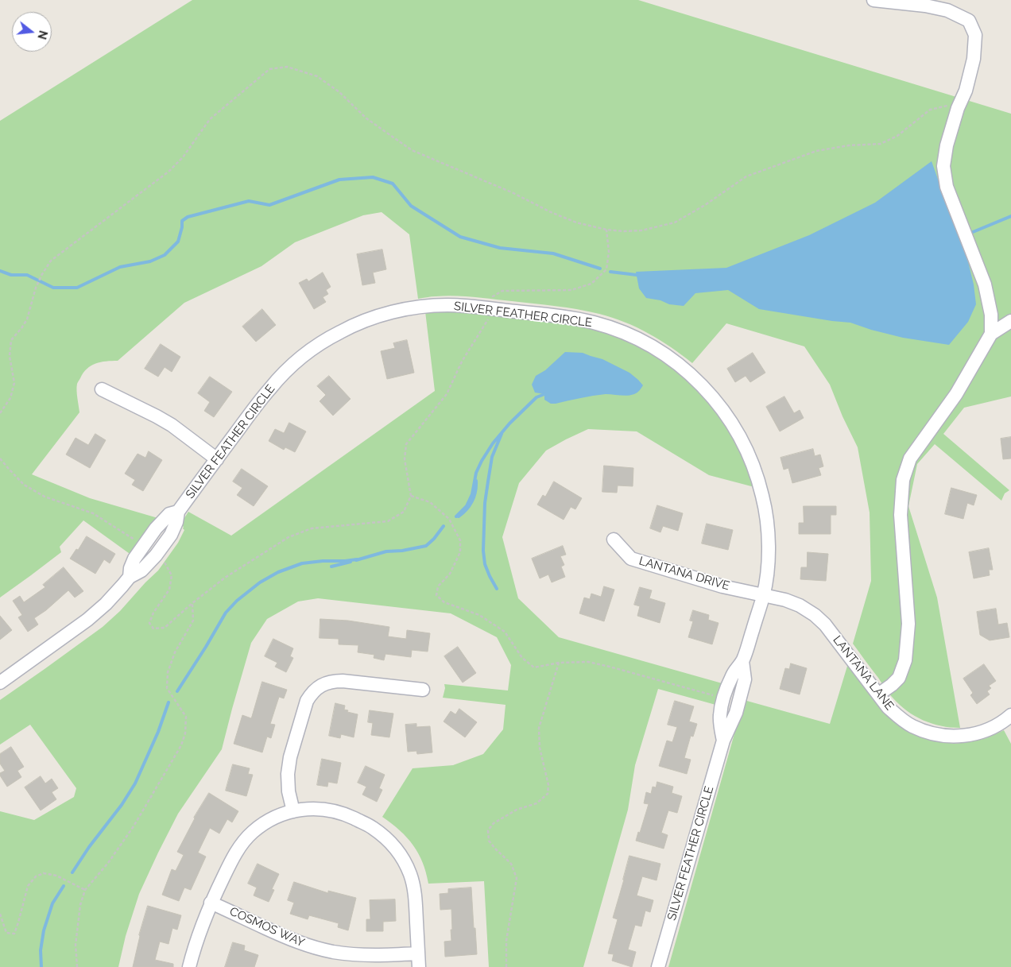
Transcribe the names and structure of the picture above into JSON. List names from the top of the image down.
{
  "streets": {
    "street": [
      "SILVER FEATHER CIRCLE",
      "LANTANA DRIVE",
      "LANTANA LANE",
      "COSMOS WAY"
    ]
  },
  "crossings": [
    ["SILVER FEATHER CIRCLE", "LANTANA DRIVE"],
    ["SILVER FEATHER CIRCLE", "LANTANA LANE"],
    ["LANTANA DRIVE", "LANTANA LANE"]
  ],
  "north": "right"
}
